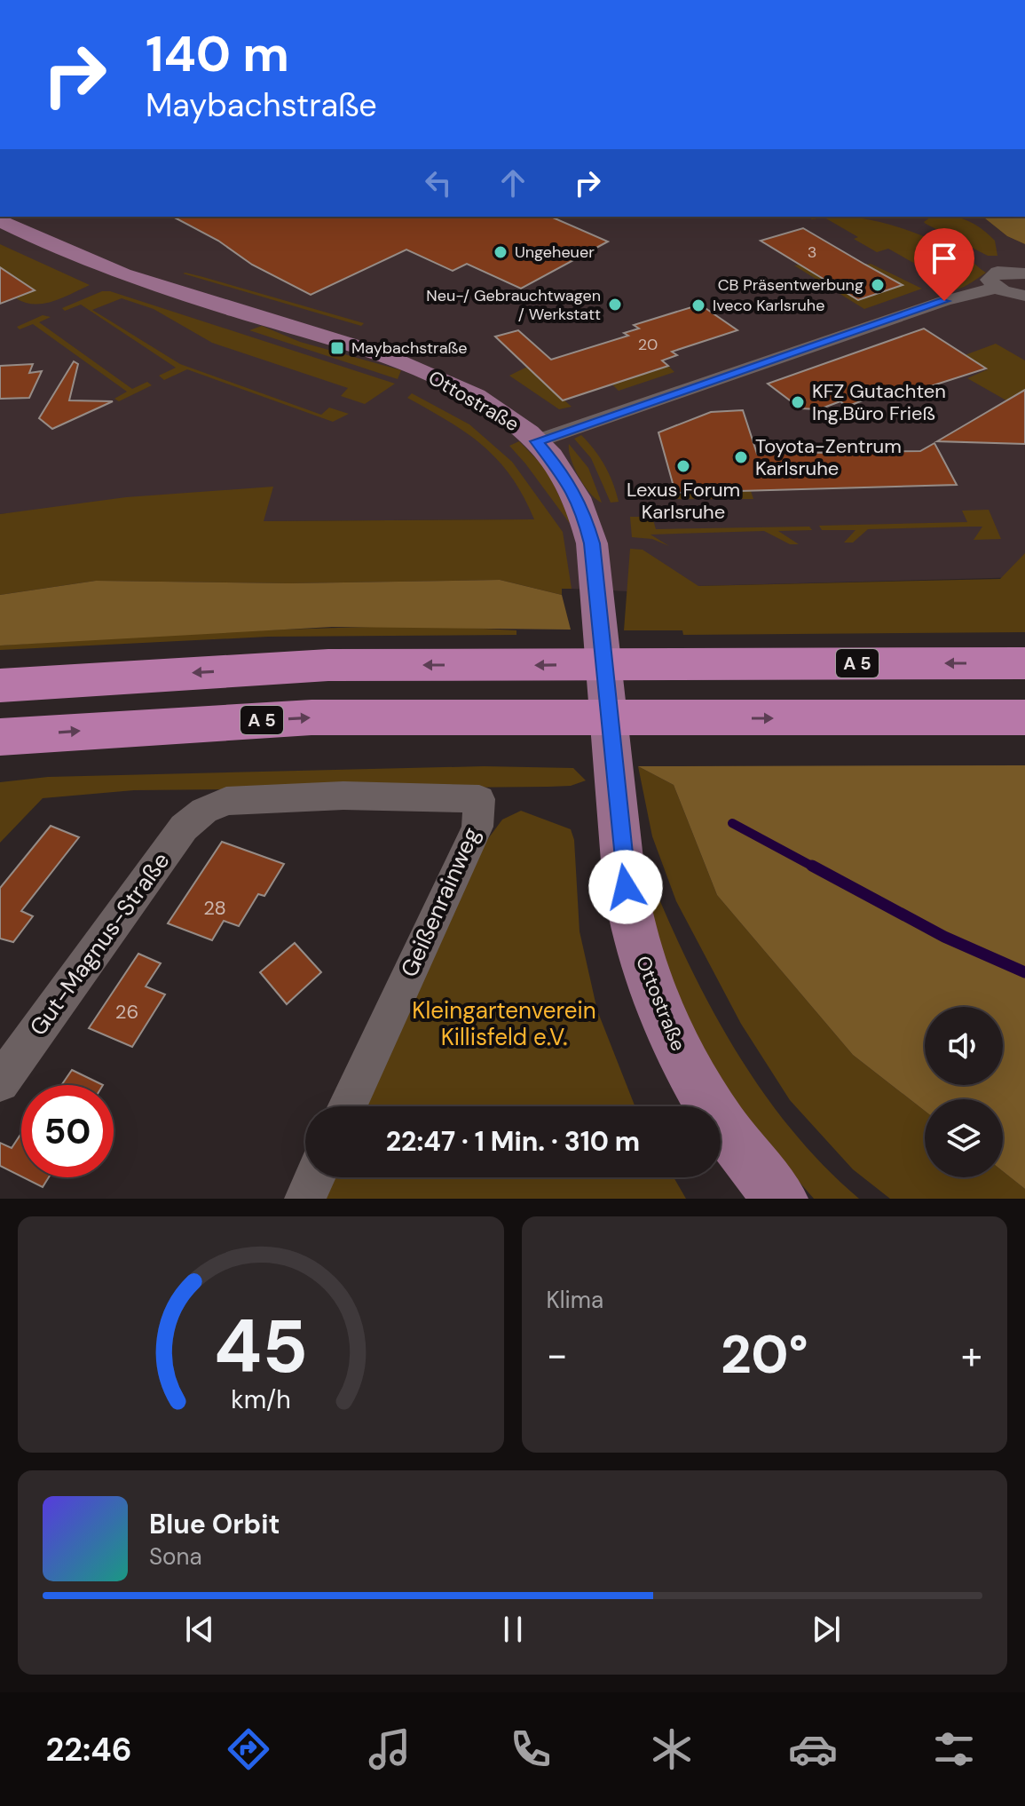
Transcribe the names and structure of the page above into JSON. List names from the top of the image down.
{
  "streets": {
    "highway": ["A 5"],
    "main road": ["Ottostraße"],
    "street": ["Geißenrainweg", "Gut-Magnus-Straße"]
  },
  "crossings": [
    ["Geißenrainweg", "Gut-Magnus-Straße"]
  ],
  "parks": ["Kleingartenverein Killisfeld e.V."],
  "places": {
    "other": [
      "Ungeheuer",
      "CB Präsentwerbung",
      "Neu-/ Gebrauchtwagen / Werkstatt",
      "Iveco Karlsruhe",
      "KFZ Gutachten Ing.Büro Frieß",
      "Toyota-Zentrum Karlsruhe",
      "Lexus Forum Karlsruhe"
    ],
    "transit": ["Maybachstraße"]
  },
  "house_numbers": [
    "3",
    "20",
    "28",
    "26"
  ],
  "page": {
    "turn": ["140 m", "Maybachstraße"],
    "limit": "50",
    "trip": "22:47 · 1 Min. · 310 m",
    "tile": "Klima",
    "heat": ["−", "20°", "+"],
    "song": ["Blue Orbit", "Sona"],
    "tabs": "22:46",
    "gauge": ["45", "km/h"]
  }
}
